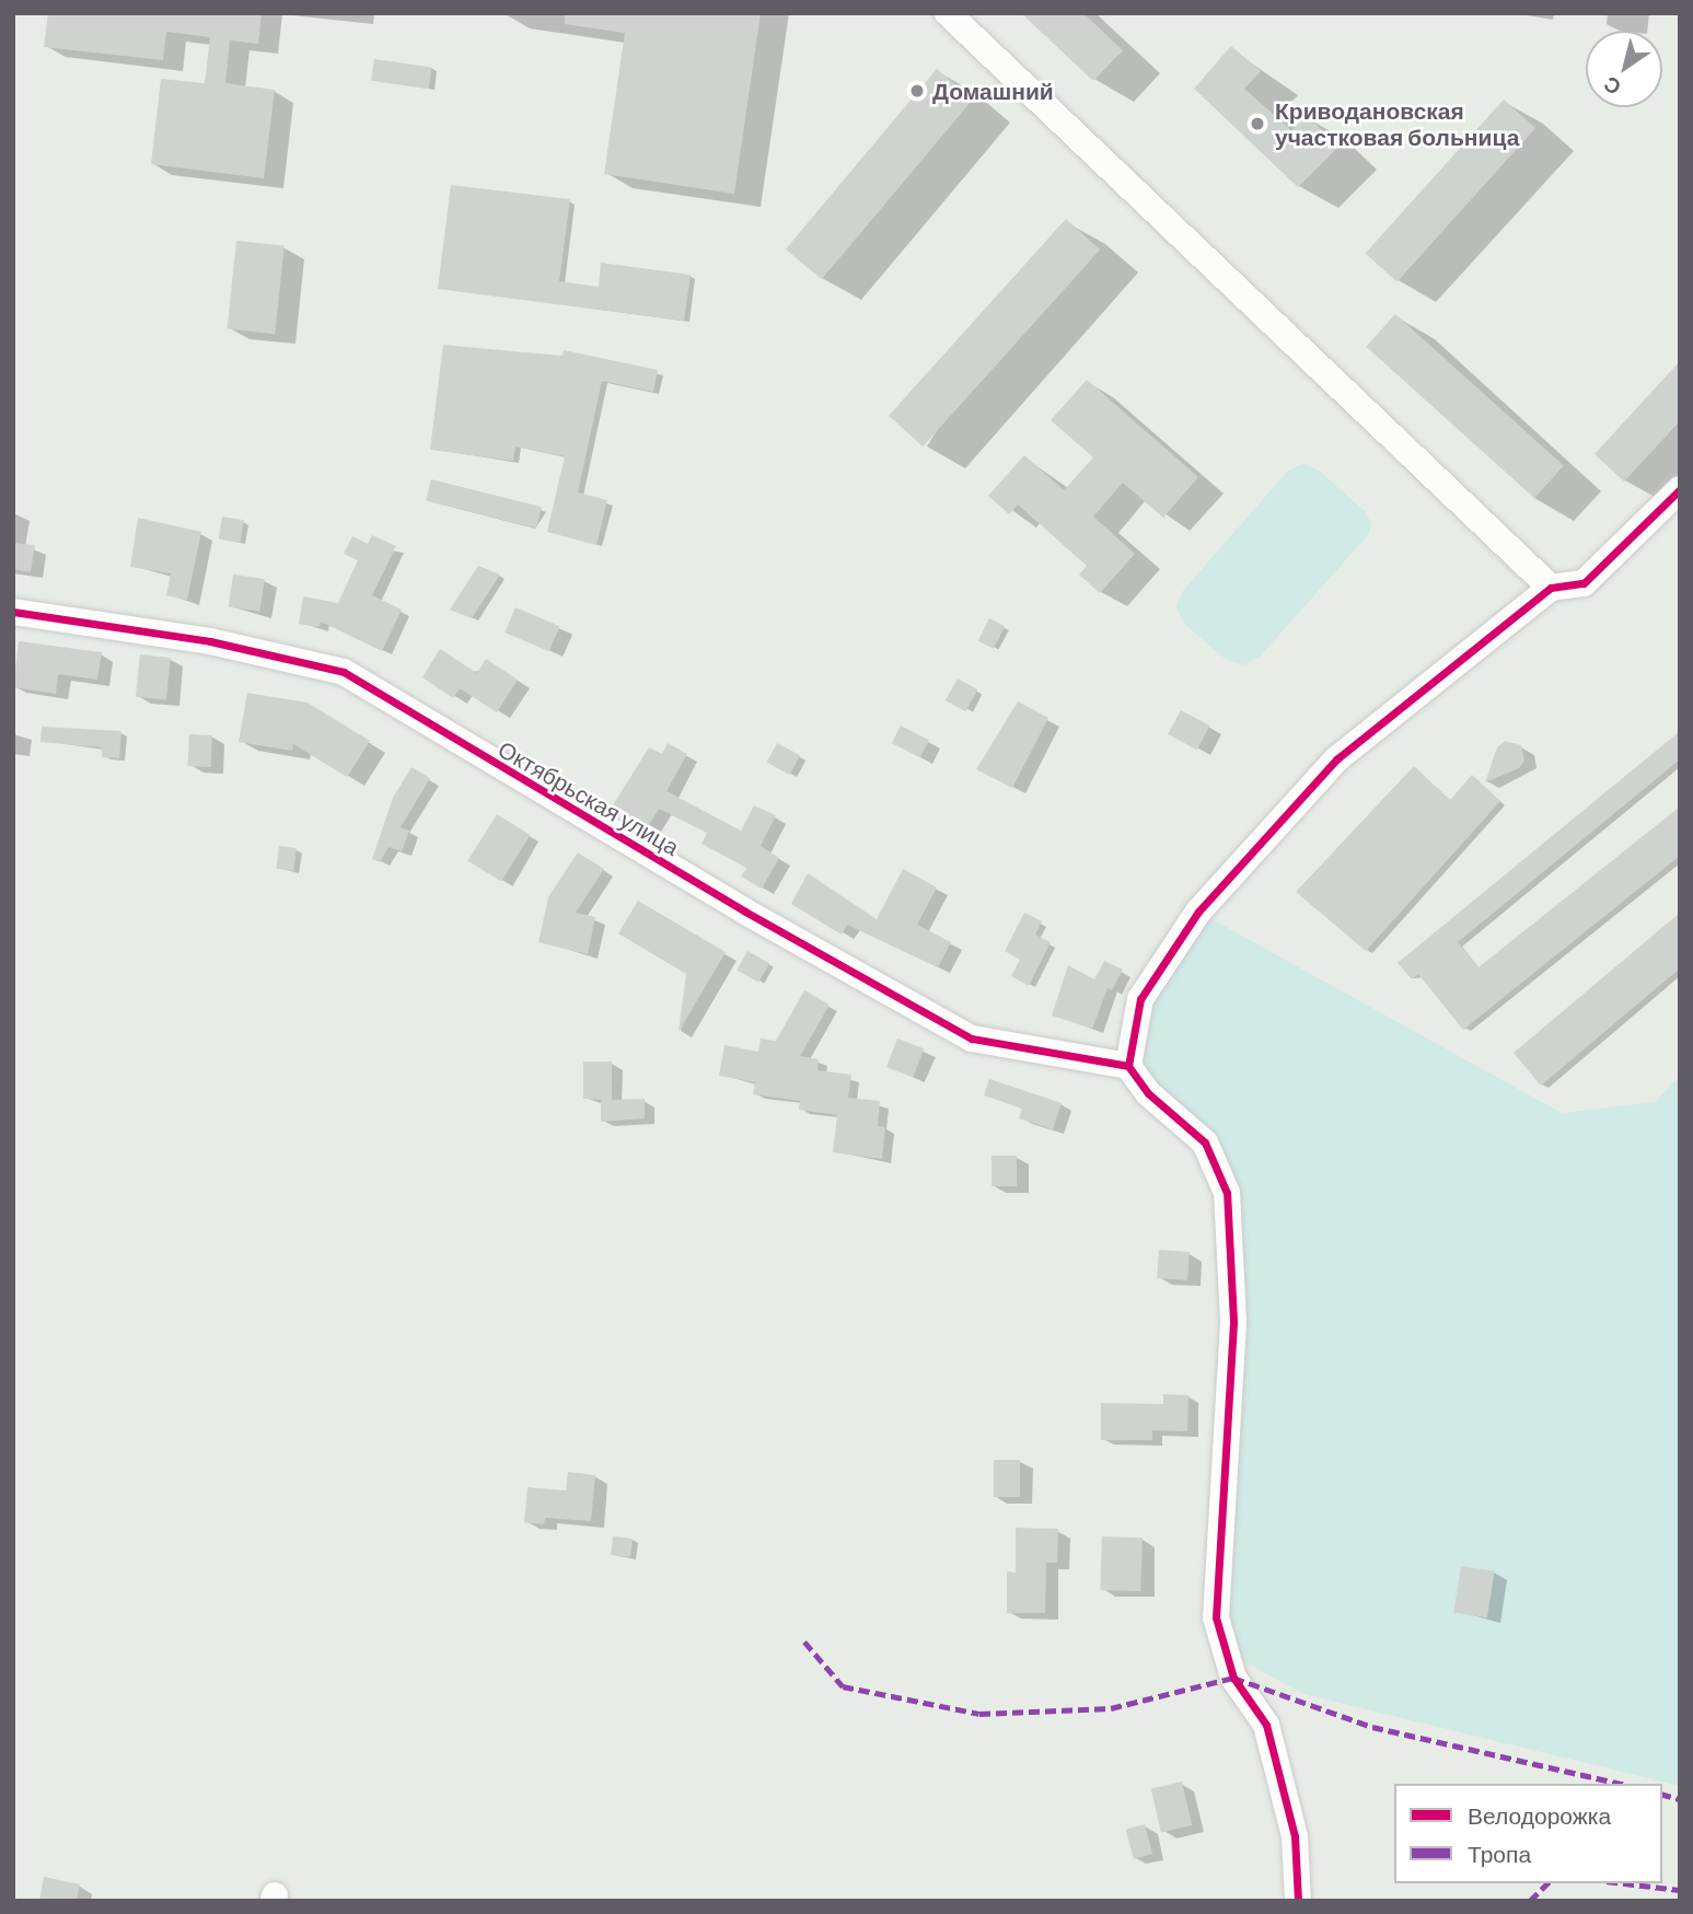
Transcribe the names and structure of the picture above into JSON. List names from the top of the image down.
{
  "streets": {
    "street": ["Октябрьская улица"]
  },
  "places": ["Домашний", "Криводановская участковая больница"],
  "legend": ["Велодорожка", "Тропа"],
  "north": "bottom left"
}
